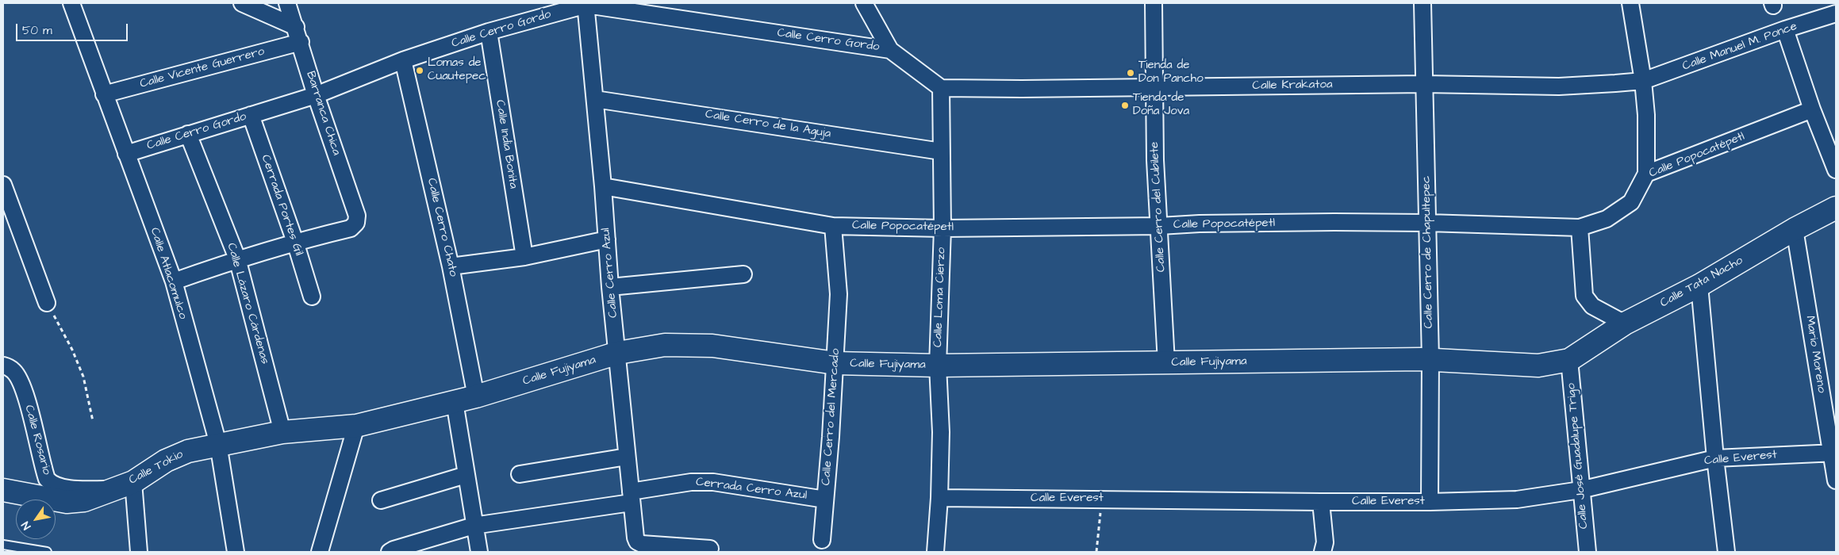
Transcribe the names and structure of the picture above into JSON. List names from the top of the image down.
{
  "streets": {
    "street": [
      "Calle Cerro Gordo",
      "Calle Manuel M. Ponce",
      "Calle Vicente Guerrero",
      "Calle Krakatoa",
      "Barranca Chica",
      "Calle Cerro de la Aguja",
      "Calle India Bonita",
      "Calle Popocatépetl",
      "Cerrada Portes Gil",
      "Calle Cerro del Cubilete",
      "Calle Cerro Chato",
      "Calle Cerro de Chapultepec",
      "Calle Cerro Azul",
      "Calle Atlacomulco",
      "Calle Tata Nacho",
      "Calle Loma Cierzo",
      "Calle Lázaro Cárdenas",
      "Mario Moreno",
      "Calle Fujiyama",
      "Calle Cerro del Mercado",
      "Calle Rosario",
      "Calle José Guadalupe Trigo",
      "Calle Everest",
      "Calle Tokio",
      "Cerrada Cerro Azul"
    ]
  },
  "crossings": [
    ["Calle Cerro Gordo", "Barranca Chica"],
    ["Calle Cerro Gordo", "Calle India Bonita"],
    ["Calle Cerro Gordo", "Cerrada Portes Gil"],
    ["Calle Cerro Gordo", "Calle Cerro Chato"],
    ["Calle Cerro Gordo", "Calle Cerro Azul"],
    ["Calle Cerro Gordo", "Calle Atlacomulco"],
    ["Calle Cerro Gordo", "Calle Lázaro Cárdenas"],
    ["Calle Manuel M. Ponce", "Calle Krakatoa"],
    ["Calle Vicente Guerrero", "Barranca Chica"],
    ["Calle Vicente Guerrero", "Calle Atlacomulco"],
    ["Calle Krakatoa", "Calle Cerro del Cubilete"],
    ["Calle Krakatoa", "Calle Cerro de Chapultepec"],
    ["Calle Krakatoa", "Calle Loma Cierzo"],
    ["Barranca Chica", "Cerrada Portes Gil"],
    ["Calle Cerro de la Aguja", "Calle Cerro Azul"],
    ["Calle Cerro de la Aguja", "Calle Loma Cierzo"],
    ["Calle Popocatépetl", "Calle Cerro del Cubilete"],
    ["Calle Popocatépetl", "Calle Cerro de Chapultepec"],
    ["Calle Popocatépetl", "Calle Cerro Azul"],
    ["Calle Popocatépetl", "Calle Loma Cierzo"],
    ["Calle Popocatépetl", "Calle Cerro del Mercado"],
    ["Calle Cerro del Cubilete", "Calle Fujiyama"],
    ["Calle Cerro Chato", "Calle Fujiyama"],
    ["Calle Cerro de Chapultepec", "Calle Fujiyama"],
    ["Calle Cerro de Chapultepec", "Calle Everest"],
    ["Calle Cerro Azul", "Calle Fujiyama"],
    ["Calle Cerro Azul", "Cerrada Cerro Azul"],
    ["Calle Atlacomulco", "Calle Fujiyama"],
    ["Calle Atlacomulco", "Calle Tokio"],
    ["Calle Tata Nacho", "Mario Moreno"],
    ["Calle Tata Nacho", "Calle Fujiyama"],
    ["Calle Tata Nacho", "Calle José Guadalupe Trigo"],
    ["Calle Loma Cierzo", "Calle Fujiyama"],
    ["Calle Loma Cierzo", "Calle Everest"],
    ["Calle Lázaro Cárdenas", "Calle Fujiyama"],
    ["Mario Moreno", "Calle Everest"],
    ["Calle Fujiyama", "Calle Cerro del Mercado"],
    ["Calle Fujiyama", "Calle José Guadalupe Trigo"],
    ["Calle Fujiyama", "Calle Tokio"],
    ["Calle Cerro del Mercado", "Cerrada Cerro Azul"],
    ["Calle Rosario", "Calle Tokio"],
    ["Calle José Guadalupe Trigo", "Calle Everest"]
  ],
  "places": ["Lomas de Cuautepec", "Tienda de Don Pancho", "Tienda de Doña Jova"],
  "scale_bar": "50 m",
  "north": "bottom left"
}
